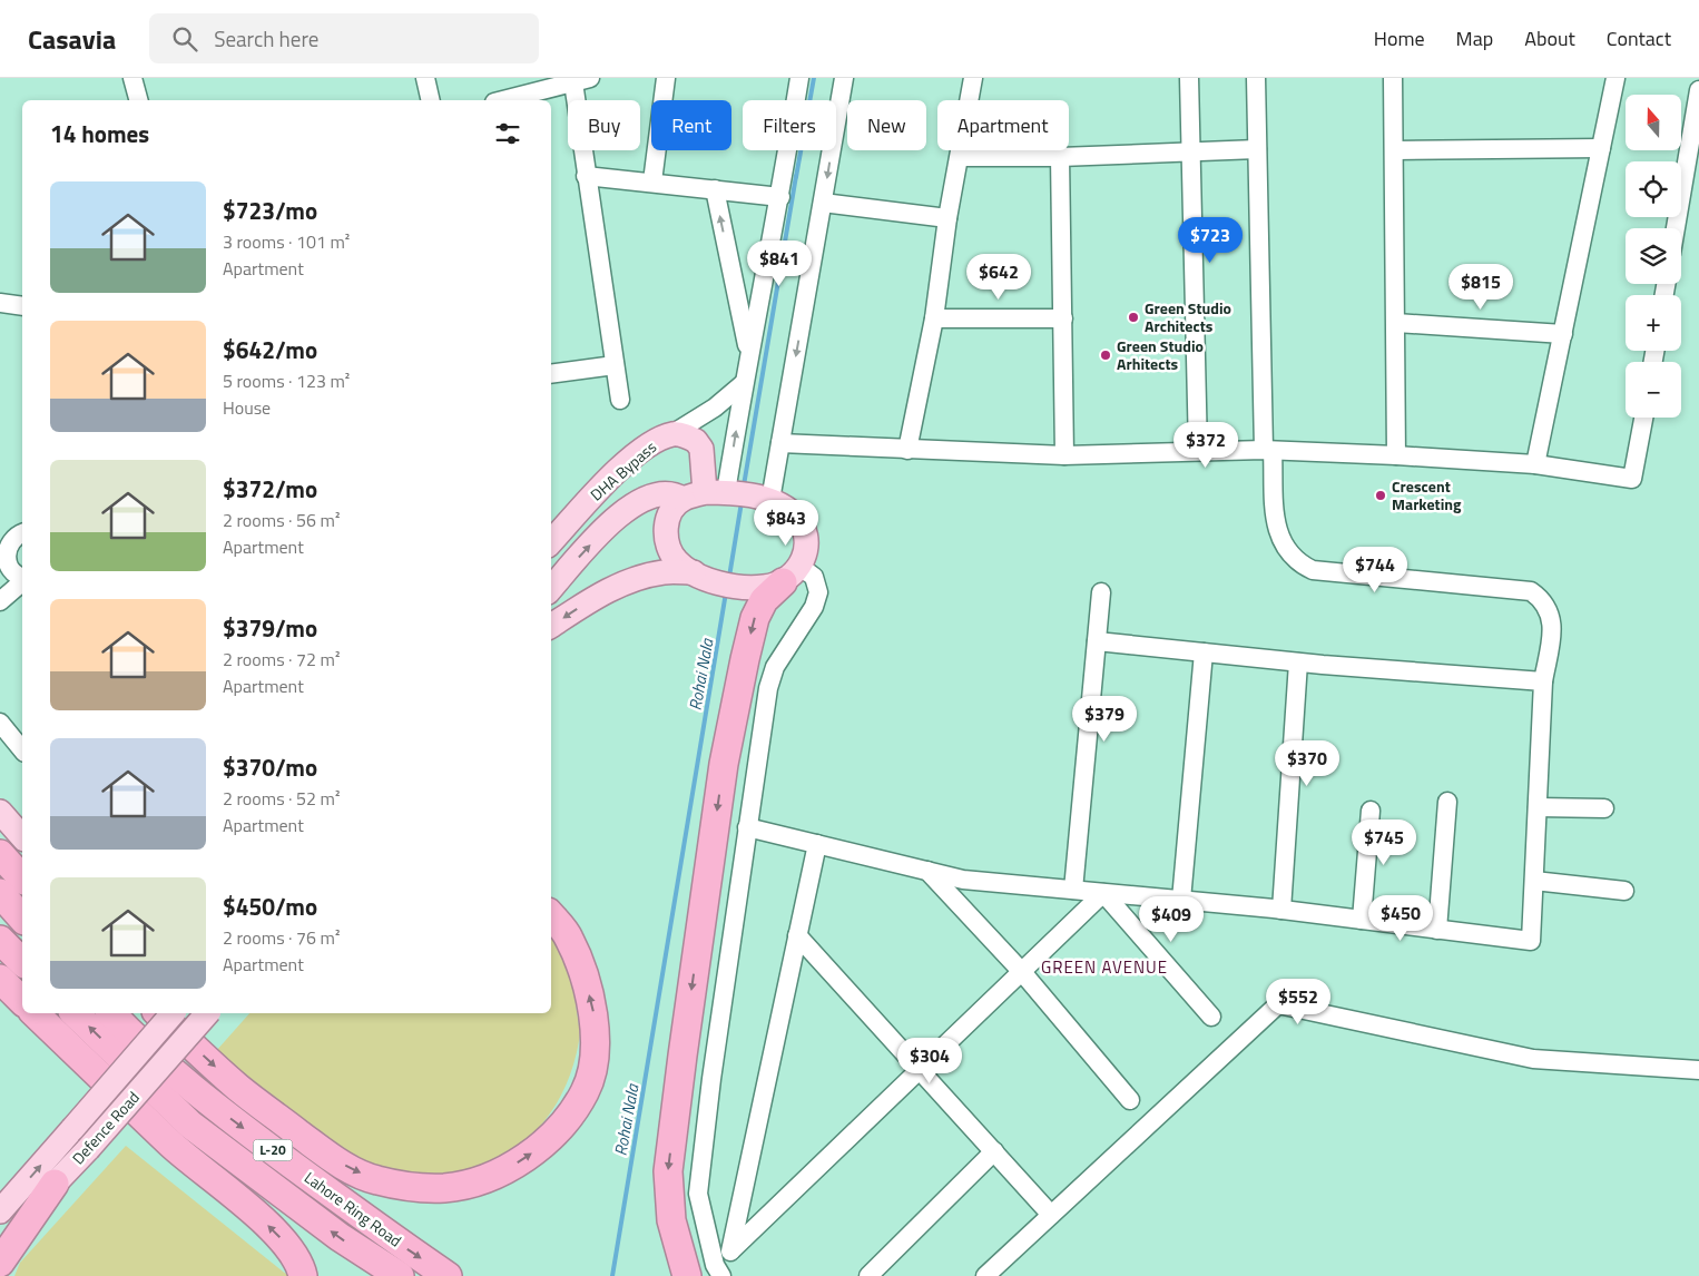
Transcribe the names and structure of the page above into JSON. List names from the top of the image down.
{
  "streets": {
    "highway": ["L-20", "Lahore Ring Road"],
    "main road": ["DHA Bypass", "Defence Road"]
  },
  "districts": ["GREEN AVENUE"],
  "water": ["Rohai Nala"],
  "places": ["Green Studio Architects", "Green Studio Arhitects", "Crescent Marketing"],
  "north": "top",
  "page": {
    "header": "Casavia",
    "search": "Search here",
    "nav": [
      "Home",
      "Map",
      "About",
      "Contact"
    ],
    "map_buttons": ["+", "−"],
    "chip": [
      "Buy",
      "Rent",
      "Filters",
      "New",
      "Apartment"
    ],
    "heading": "14 homes",
    "list": [
      {
        "name": "$723/mo",
        "note": "3 rooms · 101 m² · Apartment"
      },
      {
        "name": "$642/mo",
        "note": "5 rooms · 123 m² · House"
      },
      {
        "name": "$372/mo",
        "note": "2 rooms · 56 m² · Apartment"
      },
      {
        "name": "$379/mo",
        "note": "2 rooms · 72 m² · Apartment"
      },
      {
        "name": "$370/mo",
        "note": "2 rooms · 52 m² · Apartment"
      },
      {
        "name": "$450/mo",
        "note": "2 rooms · 76 m² · Apartment"
      }
    ],
    "price": [
      "$723",
      "$841",
      "$642",
      "$815",
      "$372",
      "$843",
      "$744",
      "$379",
      "$370",
      "$745",
      "$450",
      "$409",
      "$552",
      "$304"
    ]
  }
}
